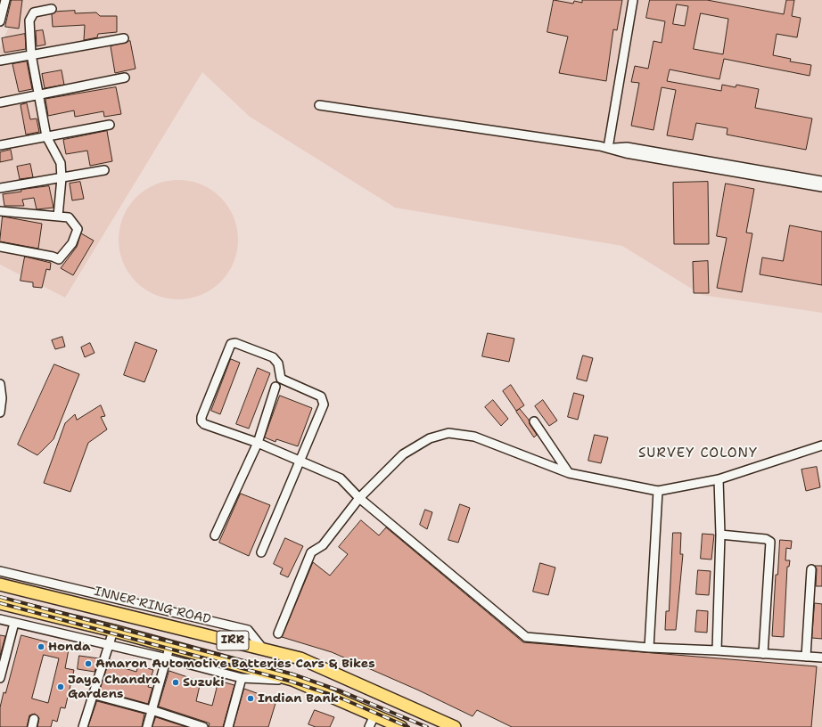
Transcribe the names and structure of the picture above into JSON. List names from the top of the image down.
{
  "streets": {
    "highway": ["INNER RING ROAD", "IRR"]
  },
  "districts": ["SURVEY COLONY"],
  "places": [
    "Honda",
    "Amaron Automotive Batteries Cars & Bikes",
    "Suzuki",
    "Jaya Chandra Gardens",
    "Indian Bank"
  ]
}
